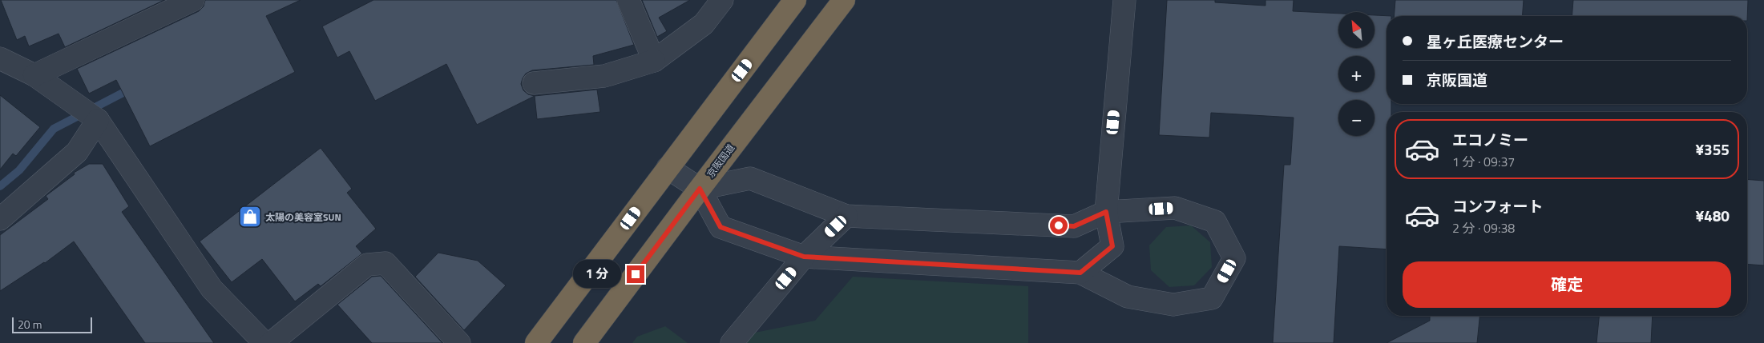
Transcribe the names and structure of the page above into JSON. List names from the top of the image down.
{
  "streets": {
    "highway": ["京阪国道"]
  },
  "places": {
    "shop": ["太陽の美容室SUN"]
  },
  "scale_bar": "20 m",
  "north": "top left",
  "page": {
    "map_buttons": ["+", "−"],
    "banner": ["星ヶ丘医療センター", "京阪国道"],
    "list": [
      {
        "name": "エコノミー",
        "note": "1 分 · 09:37",
        "value": "¥355"
      },
      {
        "name": "コンフォート",
        "note": "2 分 · 09:38",
        "value": "¥480"
      }
    ],
    "buttons": "確定",
    "bubble": "1 分",
    "scale": "20 m"
  }
}
